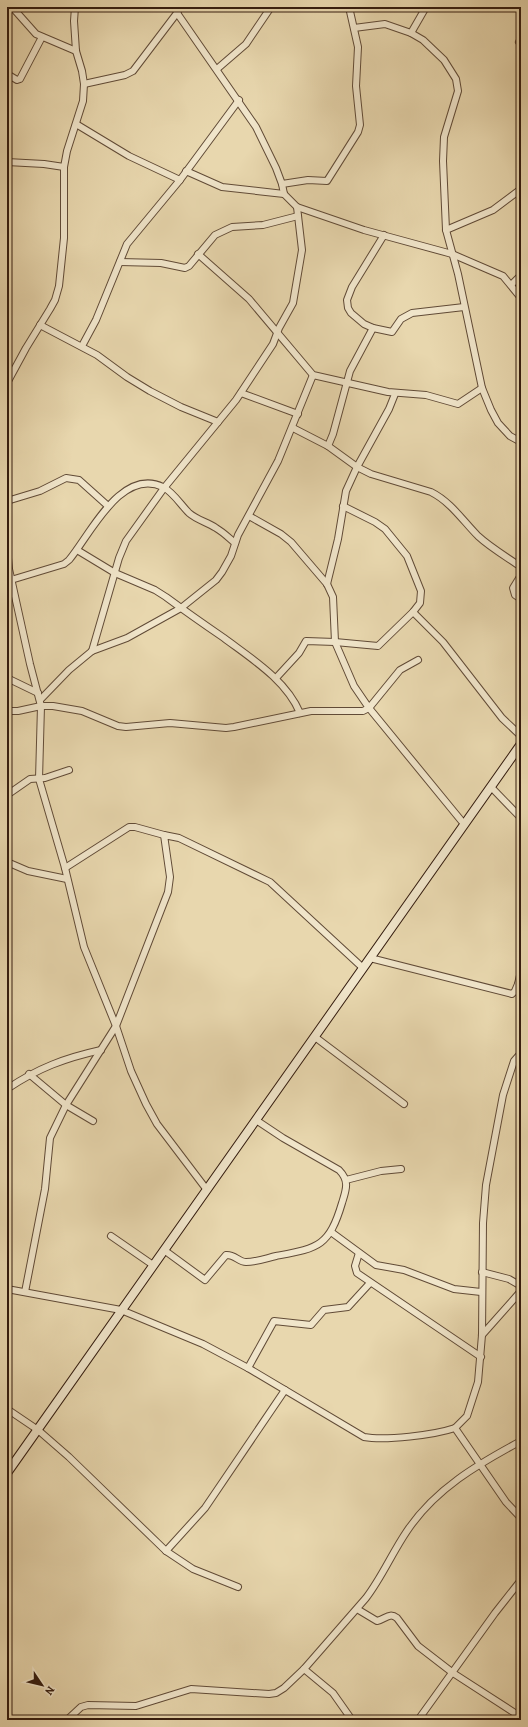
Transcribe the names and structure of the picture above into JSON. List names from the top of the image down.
{
  "north": "bottom right"
}
